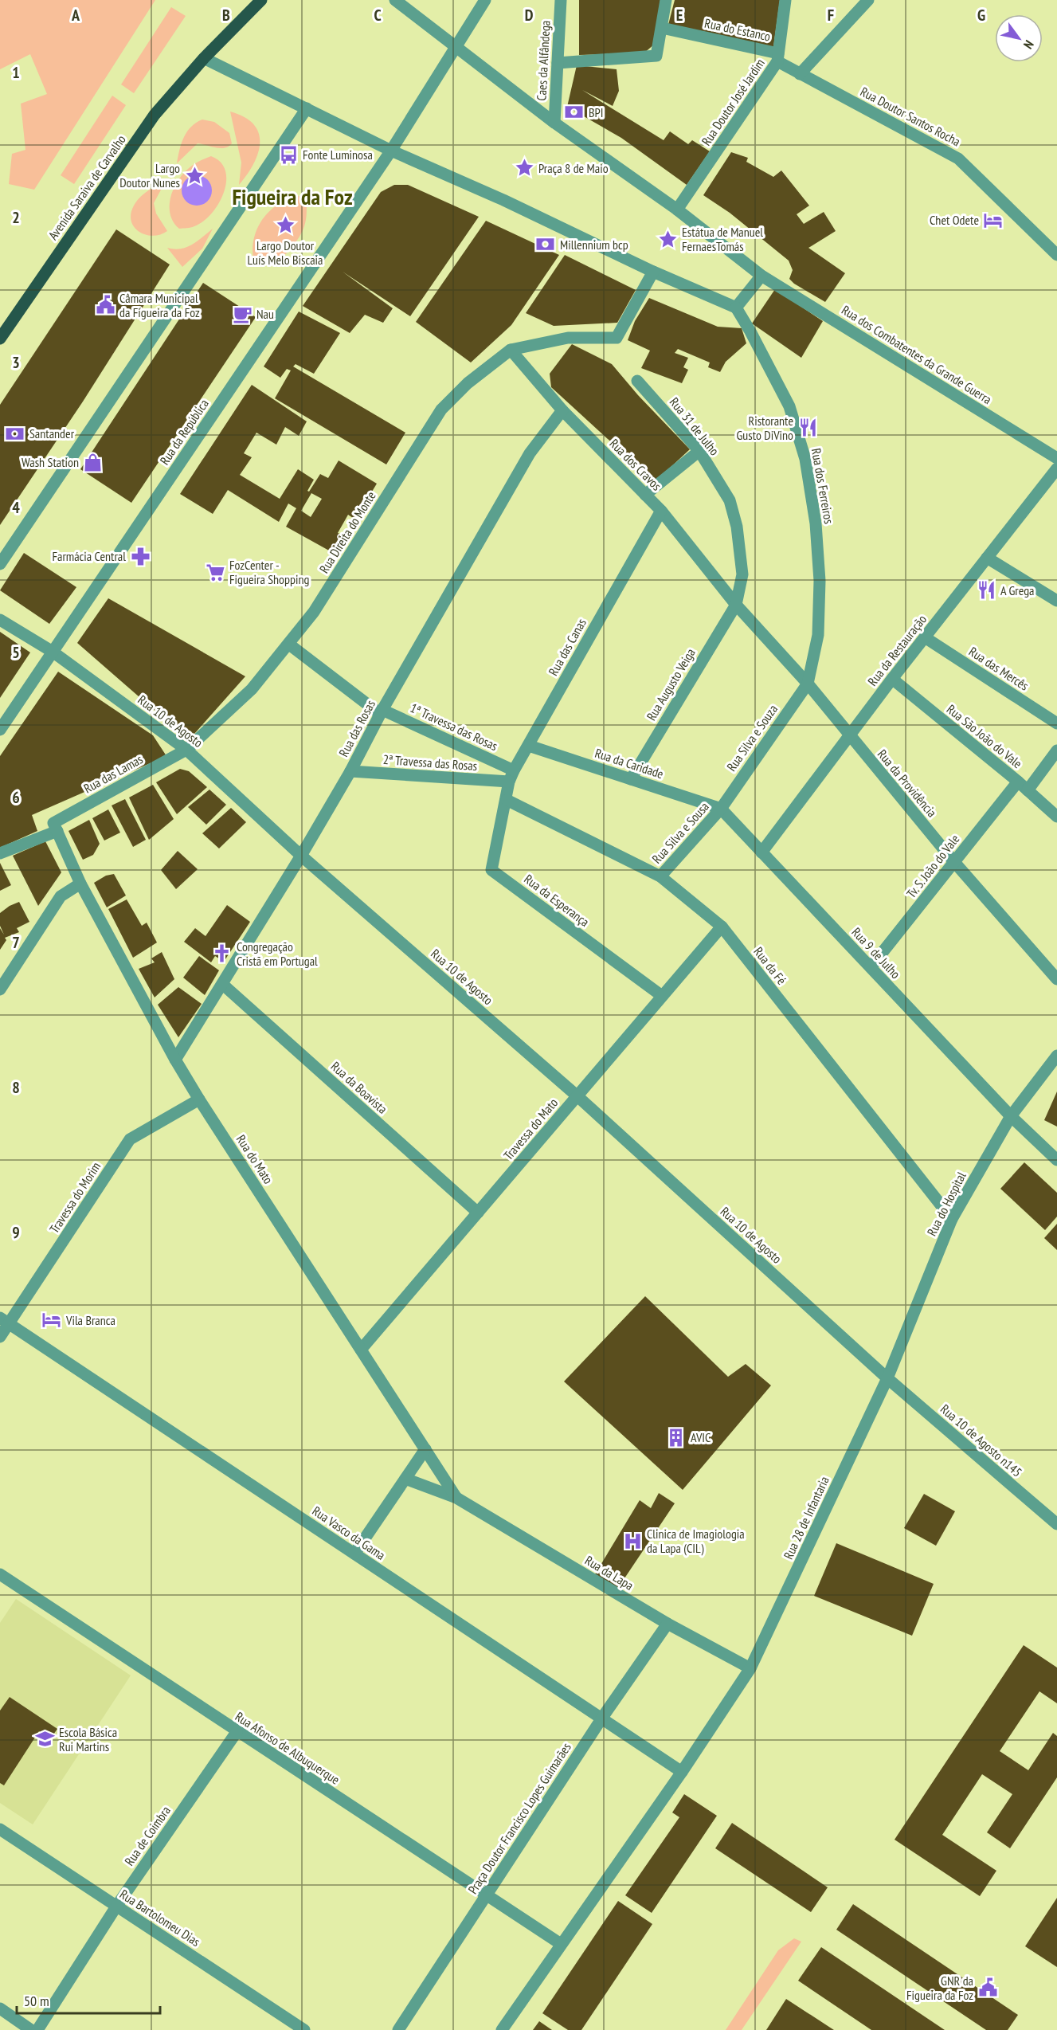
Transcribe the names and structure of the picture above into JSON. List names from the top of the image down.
{
  "streets": {
    "main road": ["Avenida Saraiva de Carvalho"],
    "street": [
      "Rua do Estanco",
      "Caes da Alfândega",
      "Rua Doutor José Jardim",
      "Rua Doutor Santos Rocha",
      "Rua dos Combatentes da Grande Guerra",
      "Rua 31 de Julho",
      "Rua da República",
      "Rua dos Cravos",
      "Rua dos Ferreiros",
      "Rua Direita do Monte",
      "Rua das Canas",
      "Rua da Restauração",
      "Rua das Mercês",
      "Rua Augusto Veiga",
      "Rua 10 de Agosto",
      "1ª Travessa das Rosas",
      "Rua das Rosas",
      "Rua São João do Vale",
      "Rua Silva e Souza",
      "2ª Travessa das Rosas",
      "Rua da Caridade",
      "Rua das Lamas",
      "Rua da Providência",
      "Rua Silva e Sousa",
      "Tv. S. João do Vale",
      "Rua da Esperança",
      "Rua 9 de Julho",
      "Rua da Fé",
      "Rua da Boavista",
      "Travessa do Mato",
      "Rua do Mato",
      "Travessa do Morim",
      "Rua do Hospital",
      "Rua 10 de Agosto n145",
      "Rua 28 de Infantaria",
      "Rua Vasco da Gama",
      "Rua da Lapa",
      "Rua Afonso de Albuquerque",
      "Praça Doutor Francisco Lopes Guimarães",
      "Rua de Coimbra",
      "Rua Bartolomeu Dias"
    ]
  },
  "crossings": [
    ["Rua do Estanco", "Rua Doutor José Jardim"],
    ["Rua do Estanco", "Rua Doutor Santos Rocha"],
    ["Rua Doutor José Jardim", "Rua Doutor Santos Rocha"],
    ["Rua 31 de Julho", "Rua dos Cravos"],
    ["Rua 31 de Julho", "Rua Augusto Veiga"],
    ["Rua 31 de Julho", "Rua da Providência"],
    ["Rua da República", "Rua 10 de Agosto"],
    ["Rua dos Cravos", "Rua Direita do Monte"],
    ["Rua dos Cravos", "Rua das Canas"],
    ["Rua dos Cravos", "Rua Augusto Veiga"],
    ["Rua dos Cravos", "Rua das Rosas"],
    ["Rua dos Cravos", "Rua da Providência"],
    ["Rua dos Ferreiros", "Rua Silva e Souza"],
    ["Rua dos Ferreiros", "Rua da Providência"],
    ["Rua Direita do Monte", "Rua 10 de Agosto"],
    ["Rua Direita do Monte", "1ª Travessa das Rosas"],
    ["Rua Direita do Monte", "Rua das Lamas"],
    ["Rua das Canas", "1ª Travessa das Rosas"],
    ["Rua das Canas", "2ª Travessa das Rosas"],
    ["Rua das Canas", "Rua da Caridade"],
    ["Rua das Canas", "Rua da Esperança"],
    ["Rua das Canas", "Rua da Fé"],
    ["Rua da Restauração", "Rua das Mercês"],
    ["Rua da Restauração", "Rua São João do Vale"],
    ["Rua da Restauração", "Rua da Providência"],
    ["Rua da Restauração", "Rua 9 de Julho"],
    ["Rua Augusto Veiga", "Rua da Caridade"],
    ["Rua Augusto Veiga", "Rua da Providência"],
    ["Rua 10 de Agosto", "Rua das Rosas"],
    ["Rua 10 de Agosto", "Rua das Lamas"],
    ["Rua 10 de Agosto", "Travessa do Mato"],
    ["Rua 10 de Agosto", "Rua do Hospital"],
    ["Rua 10 de Agosto", "Rua 10 de Agosto n145"],
    ["Rua 10 de Agosto", "Rua 28 de Infantaria"],
    ["1ª Travessa das Rosas", "Rua das Rosas"],
    ["1ª Travessa das Rosas", "2ª Travessa das Rosas"],
    ["Rua das Rosas", "2ª Travessa das Rosas"],
    ["Rua das Rosas", "Rua da Boavista"],
    ["Rua das Rosas", "Rua do Mato"],
    ["Rua São João do Vale", "Tv. S. João do Vale"],
    ["Rua Silva e Souza", "Rua da Caridade"],
    ["Rua Silva e Souza", "Rua da Providência"],
    ["Rua Silva e Souza", "Rua Silva e Sousa"],
    ["Rua Silva e Souza", "Rua 9 de Julho"],
    ["Rua da Caridade", "Rua Silva e Sousa"],
    ["Rua da Caridade", "Rua 9 de Julho"],
    ["Rua das Lamas", "Rua do Mato"],
    ["Rua da Providência", "Tv. S. João do Vale"],
    ["Rua Silva e Sousa", "Rua 9 de Julho"],
    ["Rua Silva e Sousa", "Rua da Fé"],
    ["Tv. S. João do Vale", "Rua 9 de Julho"],
    ["Rua da Esperança", "Rua da Fé"],
    ["Rua da Esperança", "Travessa do Mato"],
    ["Rua 9 de Julho", "Rua do Hospital"],
    ["Rua da Fé", "Travessa do Mato"],
    ["Rua da Fé", "Rua do Hospital"],
    ["Rua da Boavista", "Travessa do Mato"],
    ["Travessa do Mato", "Rua do Mato"],
    ["Rua do Mato", "Travessa do Morim"],
    ["Rua do Mato", "Rua da Lapa"],
    ["Travessa do Morim", "Rua Vasco da Gama"],
    ["Rua do Hospital", "Rua 10 de Agosto n145"],
    ["Rua do Hospital", "Rua 28 de Infantaria"],
    ["Rua 10 de Agosto n145", "Rua 28 de Infantaria"],
    ["Rua 28 de Infantaria", "Rua da Lapa"],
    ["Rua Vasco da Gama", "Praça Doutor Francisco Lopes Guimarães"],
    ["Rua da Lapa", "Praça Doutor Francisco Lopes Guimarães"],
    ["Rua Afonso de Albuquerque", "Praça Doutor Francisco Lopes Guimarães"],
    ["Rua Afonso de Albuquerque", "Rua de Coimbra"],
    ["Rua de Coimbra", "Rua Bartolomeu Dias"]
  ],
  "districts": ["Figueira da Foz"],
  "places": {
    "bank": ["BPI", "Millennium bcp", "Santander"],
    "bus stop": ["Fonte Luminosa"],
    "place": [
      "Praça 8 de Maio",
      "Largo Doutor Nunes",
      "Largo Doutor Luís Melo Biscaia",
      "Estátua de Manuel FernaesTomás"
    ],
    "hotel": ["Chet Odete", "Vila Branca"],
    "public building": ["Câmara Municipal da Figueira da Foz", "GNR da Figueira da Foz"],
    "cafe": ["Nau"],
    "restaurant": ["Ristorante Gusto DiVino", "A Grega"],
    "shop": ["Wash Station"],
    "pharmacy": ["Farmácia Central"],
    "supermarket": ["FozCenter - Figueira Shopping"],
    "church": ["Congregação Cristã em Portugal"],
    "building": ["AVIC"],
    "hospital": ["Clinica de Imagiologia da Lapa (CIL)"],
    "school or university": ["Escola Básica Rui Martins"]
  },
  "scale_bar": "50 m",
  "north": "bottom right",
  "grid": {
    "columns": [
      "A",
      "B",
      "C",
      "D",
      "E",
      "F",
      "G"
    ],
    "rows": [
      "1",
      "2",
      "3",
      "4",
      "5",
      "6",
      "7",
      "8",
      "9"
    ]
  }
}
